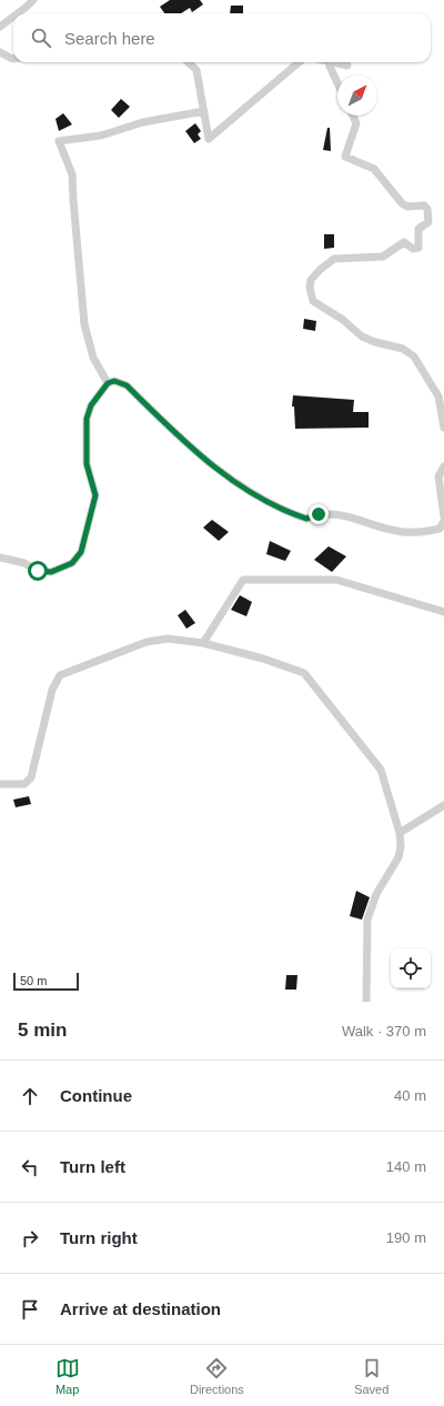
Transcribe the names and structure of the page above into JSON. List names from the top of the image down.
{
  "scale_bar": "50 m",
  "north": "top right",
  "page": {
    "search": "Search here",
    "scale": "50 m",
    "heading": ["5 min", "Walk · 370 m"],
    "list": [
      ["Continue", "40 m"],
      ["Turn left", "140 m"],
      ["Turn right", "190 m"],
      "Arrive at destination"
    ],
    "nav": ["Map", "Directions", "Saved"]
  }
}
